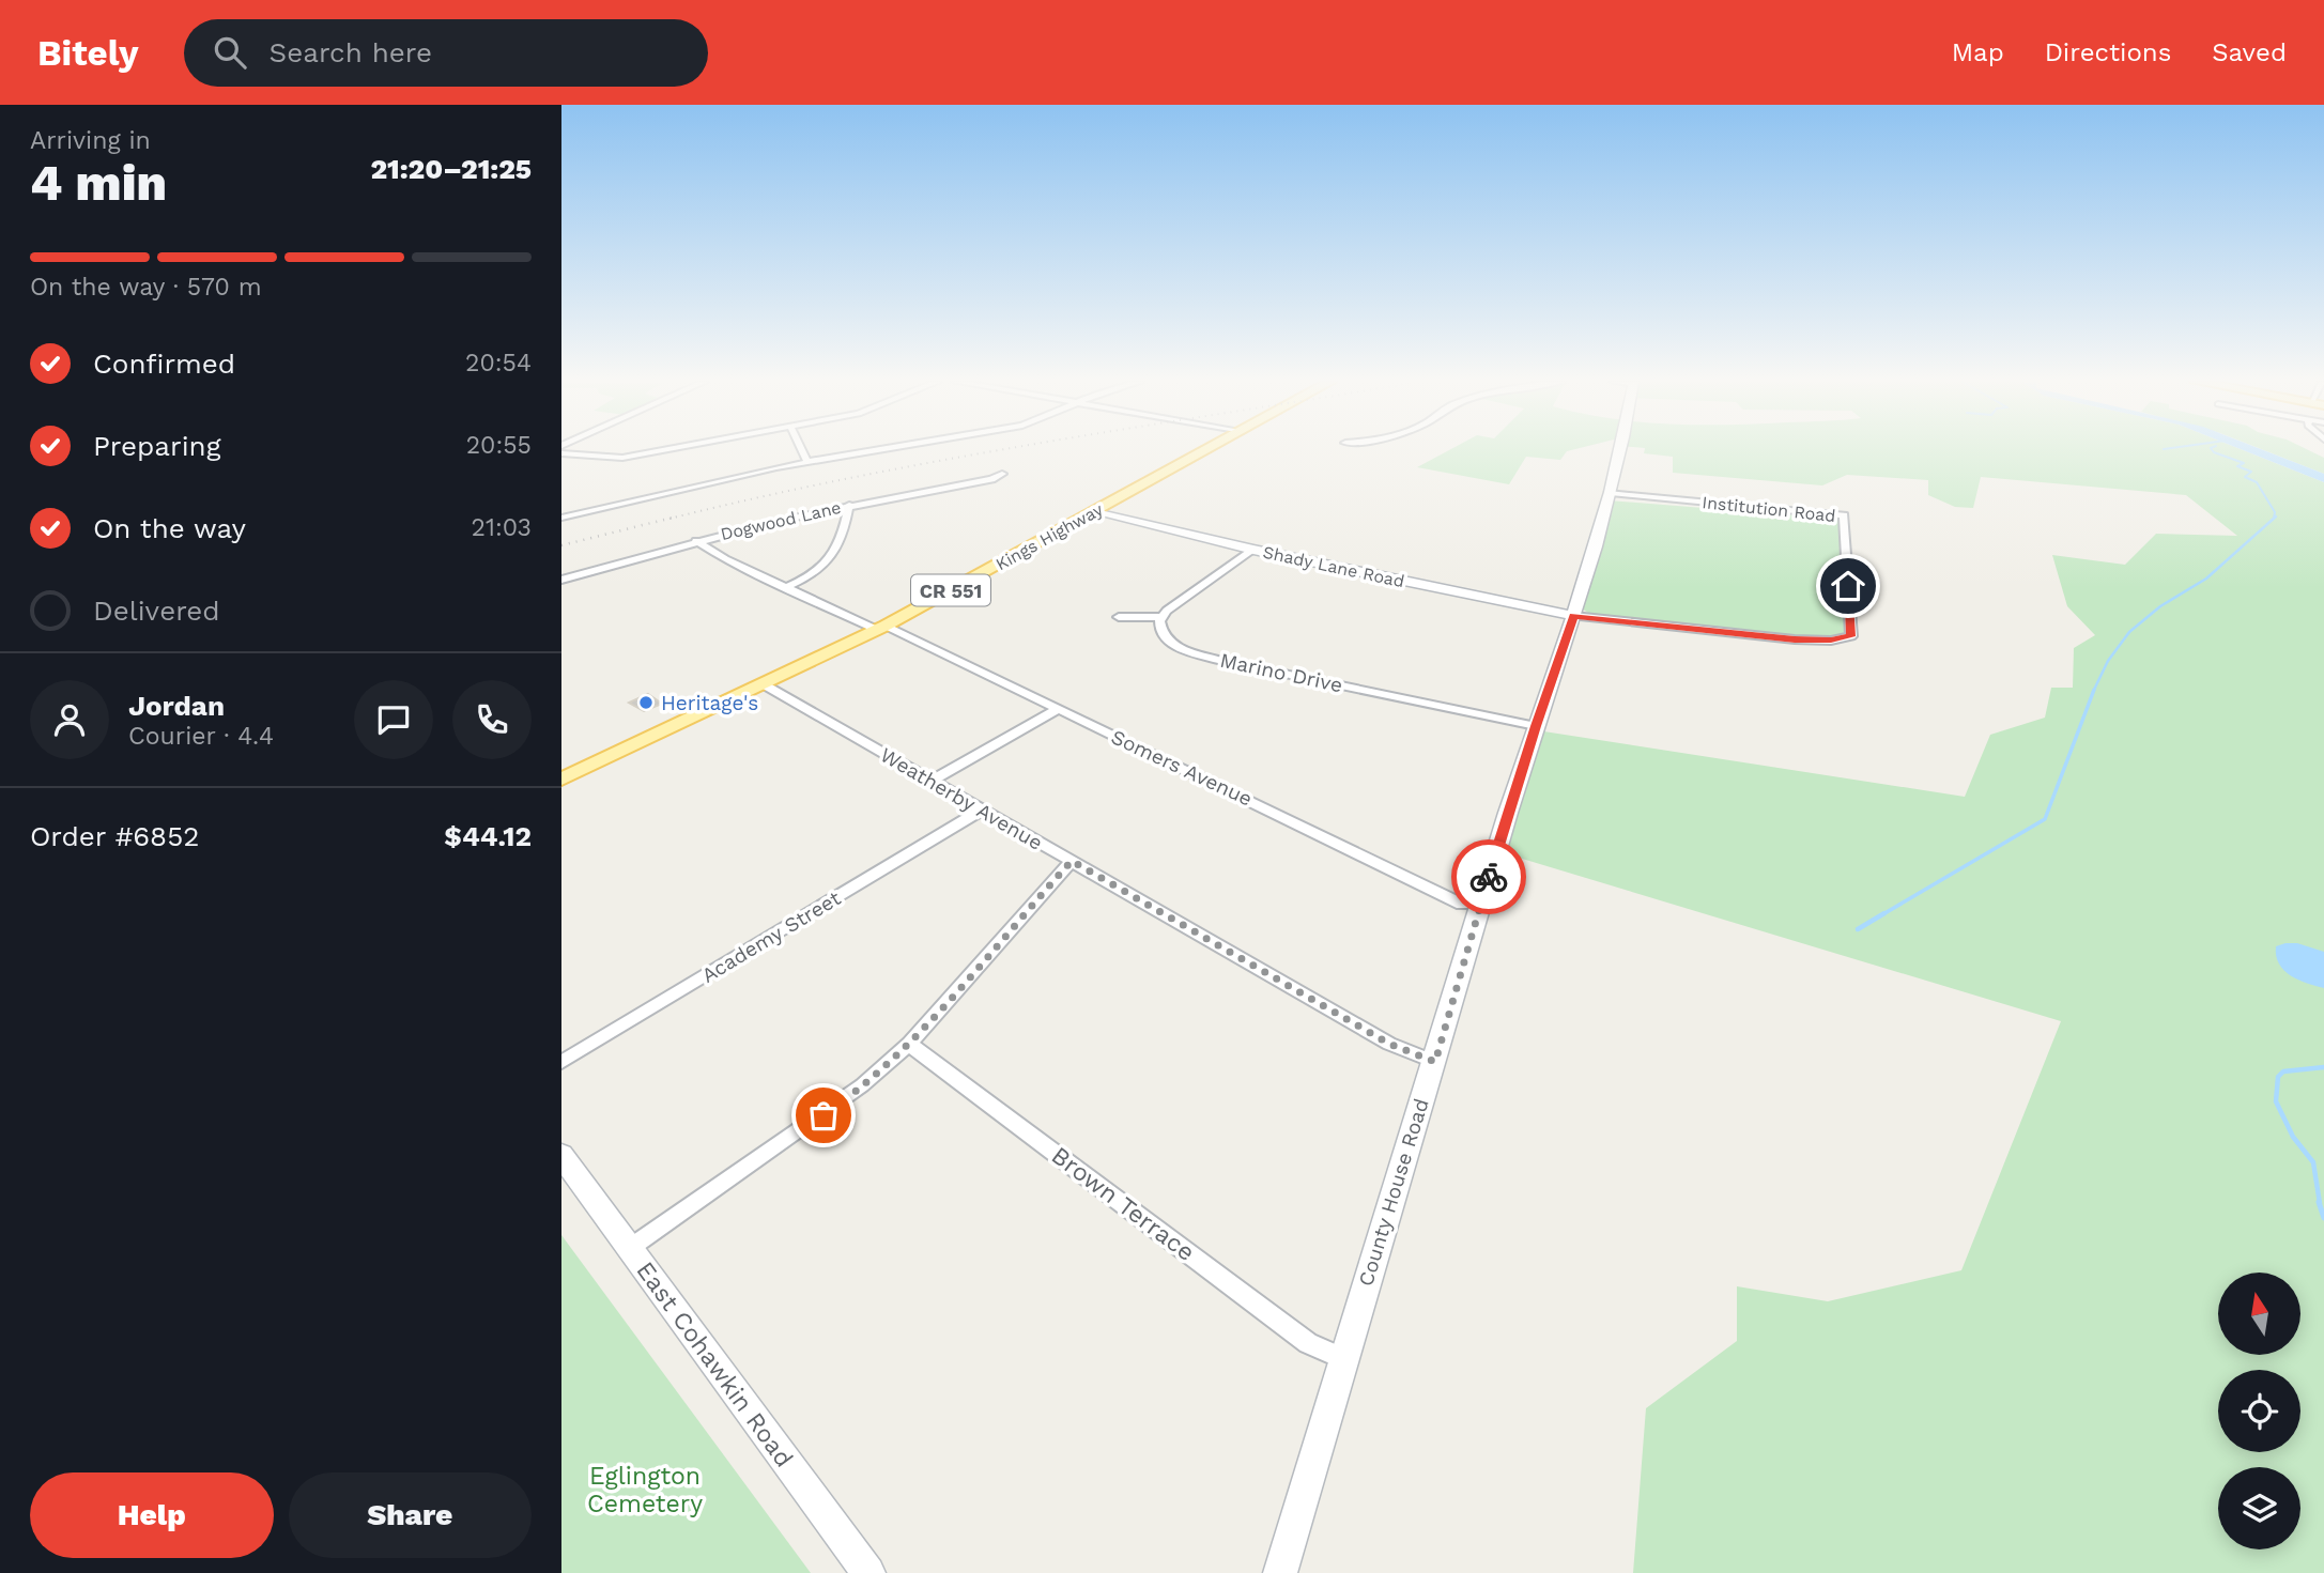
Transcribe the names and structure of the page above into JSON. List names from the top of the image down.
{
  "streets": {
    "main road": ["Kings Highway", "CR 551"],
    "street": [
      "Institution Road",
      "Dogwood Lane",
      "Shady Lane Road",
      "Marino Drive",
      "Somers Avenue",
      "Weatherby Avenue",
      "Academy Street",
      "County House Road",
      "Brown Terrace",
      "East Cohawkin Road"
    ]
  },
  "crossings": [
    ["Institution Road", "Shady Lane Road"],
    ["Institution Road", "County House Road"],
    ["Dogwood Lane", "Somers Avenue"],
    ["Kings Highway", "Shady Lane Road"],
    ["Kings Highway", "Somers Avenue"],
    ["Kings Highway", "Weatherby Avenue"],
    ["Shady Lane Road", "County House Road"],
    ["Marino Drive", "County House Road"],
    ["Somers Avenue", "County House Road"],
    ["Weatherby Avenue", "Academy Street"],
    ["Weatherby Avenue", "County House Road"],
    ["County House Road", "Brown Terrace"]
  ],
  "parks": ["Eglington Cemetery"],
  "places": ["Heritage's"],
  "north": "top",
  "page": {
    "header": "Bitely",
    "search": "Search here",
    "nav": ["Map", "Directions", "Saved"],
    "heading": ["4 min", "Arriving in", "21:20–21:25"],
    "panel": [
      "Jordan",
      "Courier · 4.4",
      "Order #6852",
      "$44.12"
    ],
    "bar": "On the way · 570 m",
    "list": [
      ["Confirmed", "20:54"],
      ["Preparing", "20:55"],
      ["On the way", "21:03"],
      "Delivered"
    ],
    "buttons": ["Help", "Share"]
  }
}
